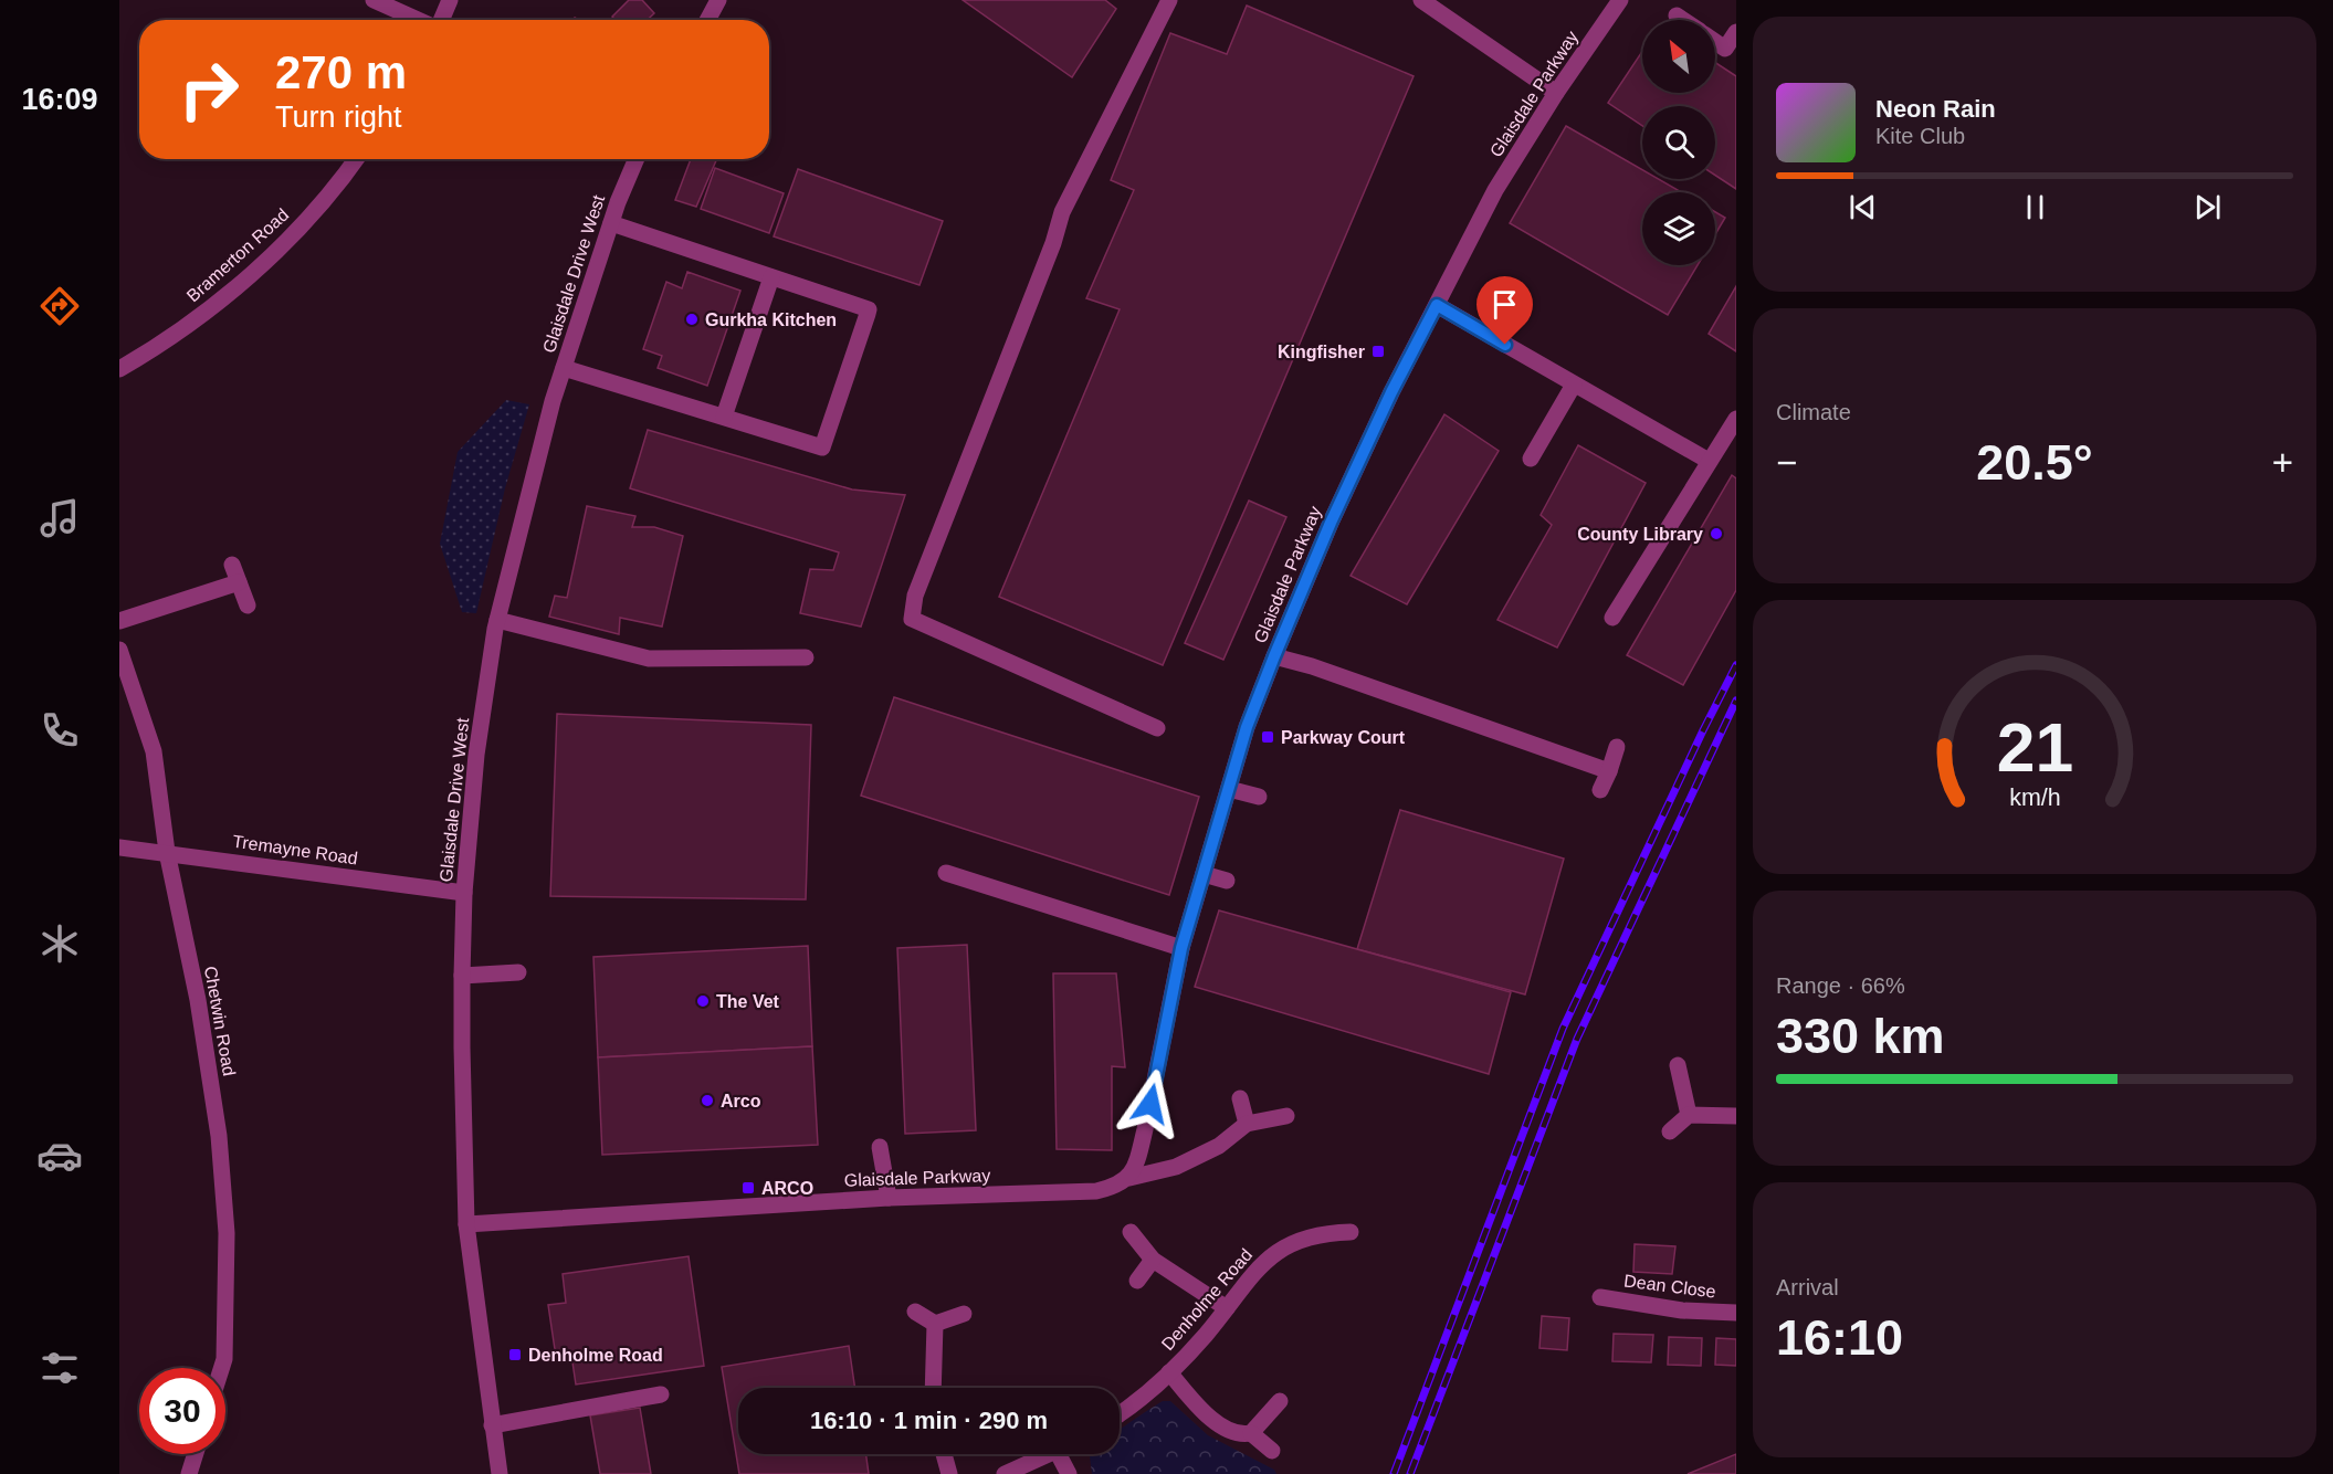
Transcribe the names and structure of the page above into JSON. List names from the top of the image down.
{
  "streets": {
    "street": [
      "Glaisdale Parkway",
      "Bramerton Road",
      "Glaisdale Drive West",
      "Tremayne Road",
      "Chetwin Road",
      "Dean Close",
      "Denholme Road"
    ]
  },
  "crossings": [
    ["Glaisdale Parkway", "Glaisdale Drive West"],
    ["Glaisdale Drive West", "Tremayne Road"],
    ["Tremayne Road", "Chetwin Road"]
  ],
  "places": {
    "other": [
      "Gurkha Kitchen",
      "County Library",
      "The Vet",
      "Arco"
    ],
    "transit": [
      "Kingfisher",
      "Parkway Court",
      "ARCO",
      "Denholme Road"
    ]
  },
  "north": "top left",
  "page": {
    "tabs": "16:09",
    "turn": ["270 m", "Turn right"],
    "song": ["Neon Rain", "Kite Club"],
    "tile": [
      "Climate",
      ["Range · 66%", "330 km"],
      ["Arrival", "16:10"]
    ],
    "heat": ["−", "20.5°", "+"],
    "limit": "30",
    "trip": "16:10 · 1 min · 290 m",
    "gauge": ["21", "km/h"]
  }
}
